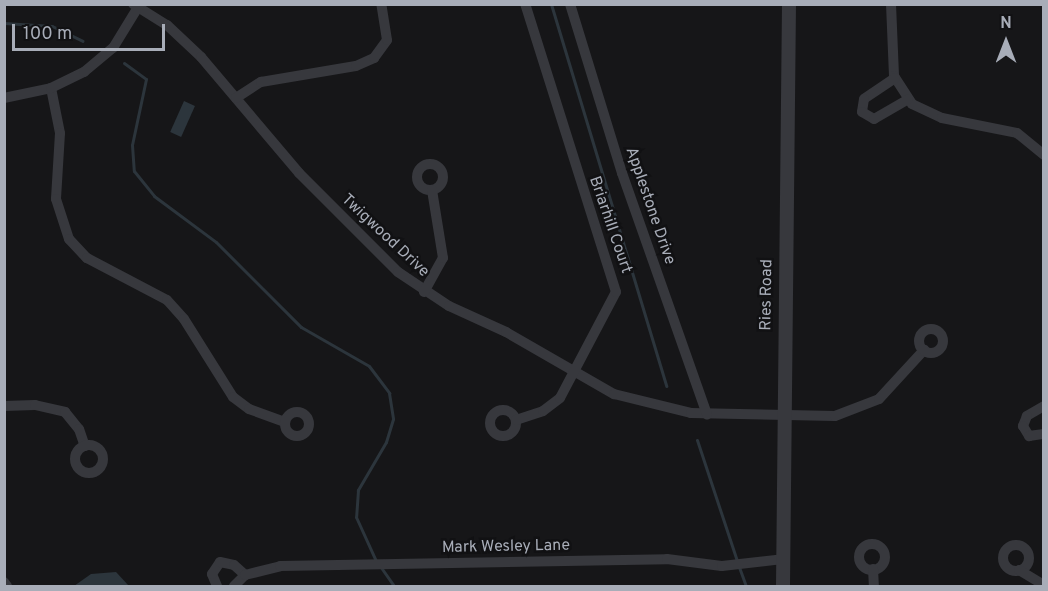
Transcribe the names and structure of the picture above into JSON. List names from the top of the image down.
{
  "streets": {
    "street": [
      "Applestone Drive",
      "Briarhill Court",
      "Twigwood Drive",
      "Ries Road",
      "Mark Wesley Lane"
    ]
  },
  "crossings": [
    ["Applestone Drive", "Twigwood Drive"],
    ["Briarhill Court", "Twigwood Drive"],
    ["Twigwood Drive", "Ries Road"],
    ["Ries Road", "Mark Wesley Lane"]
  ],
  "scale_bar": "100 m",
  "north": "top"
}
